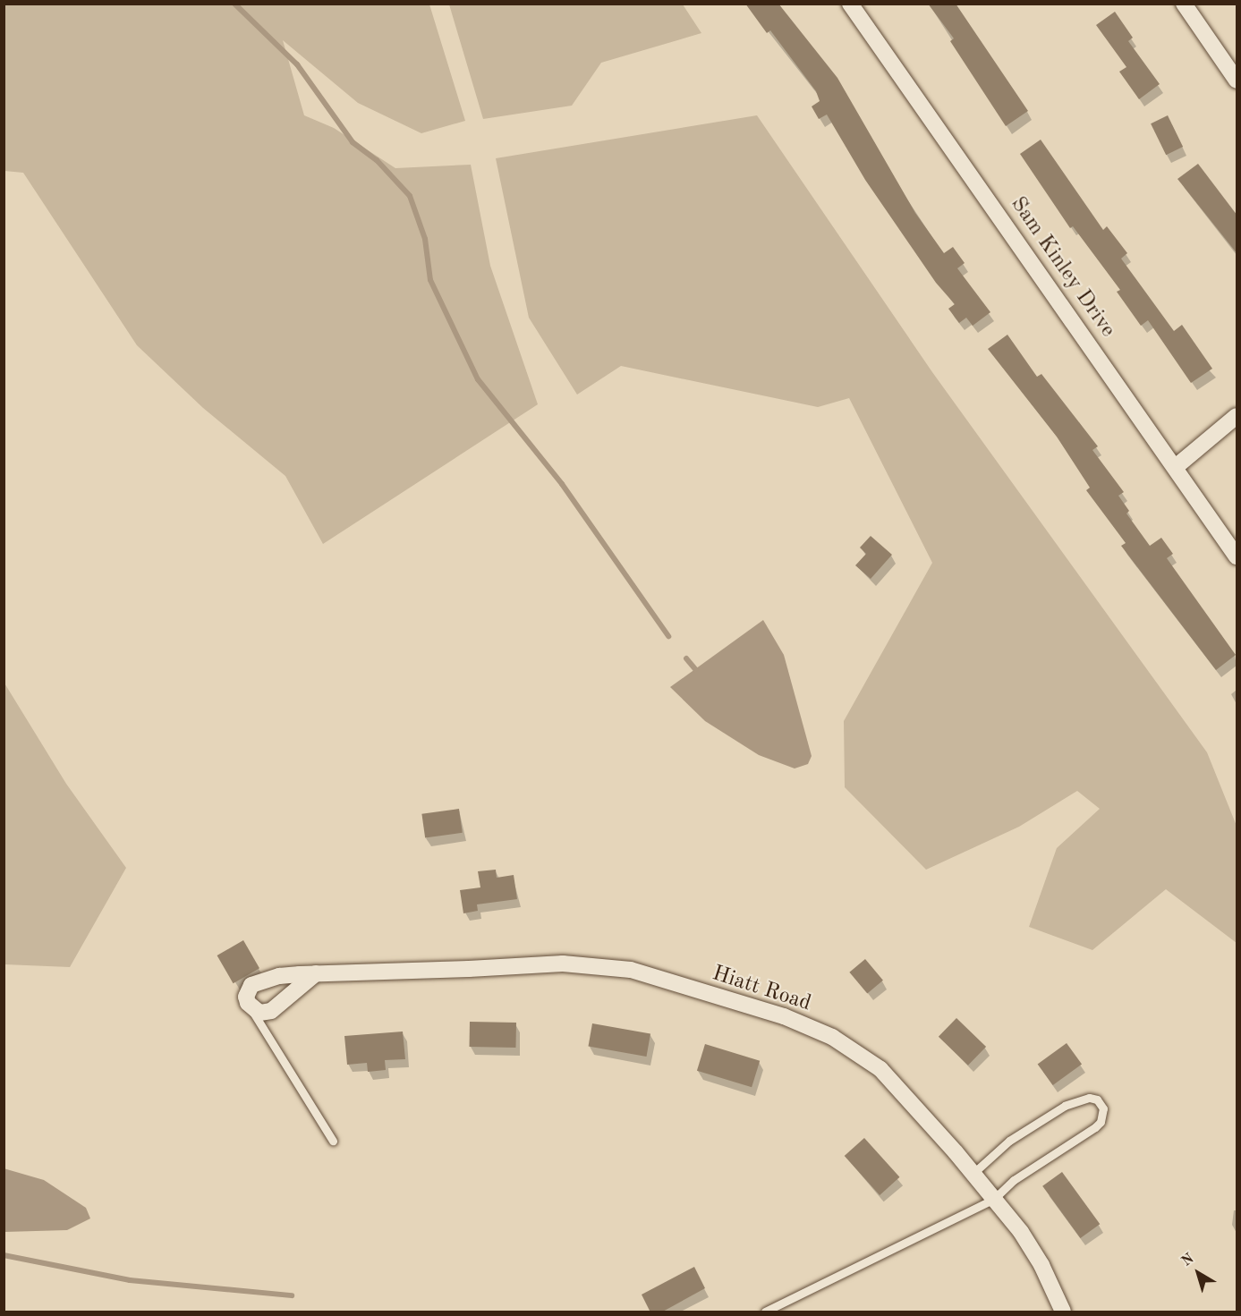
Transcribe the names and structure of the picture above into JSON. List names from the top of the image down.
{
  "streets": {
    "street": ["Sam Kinley Drive", "Hiatt Road"]
  },
  "north": "top left"
}
